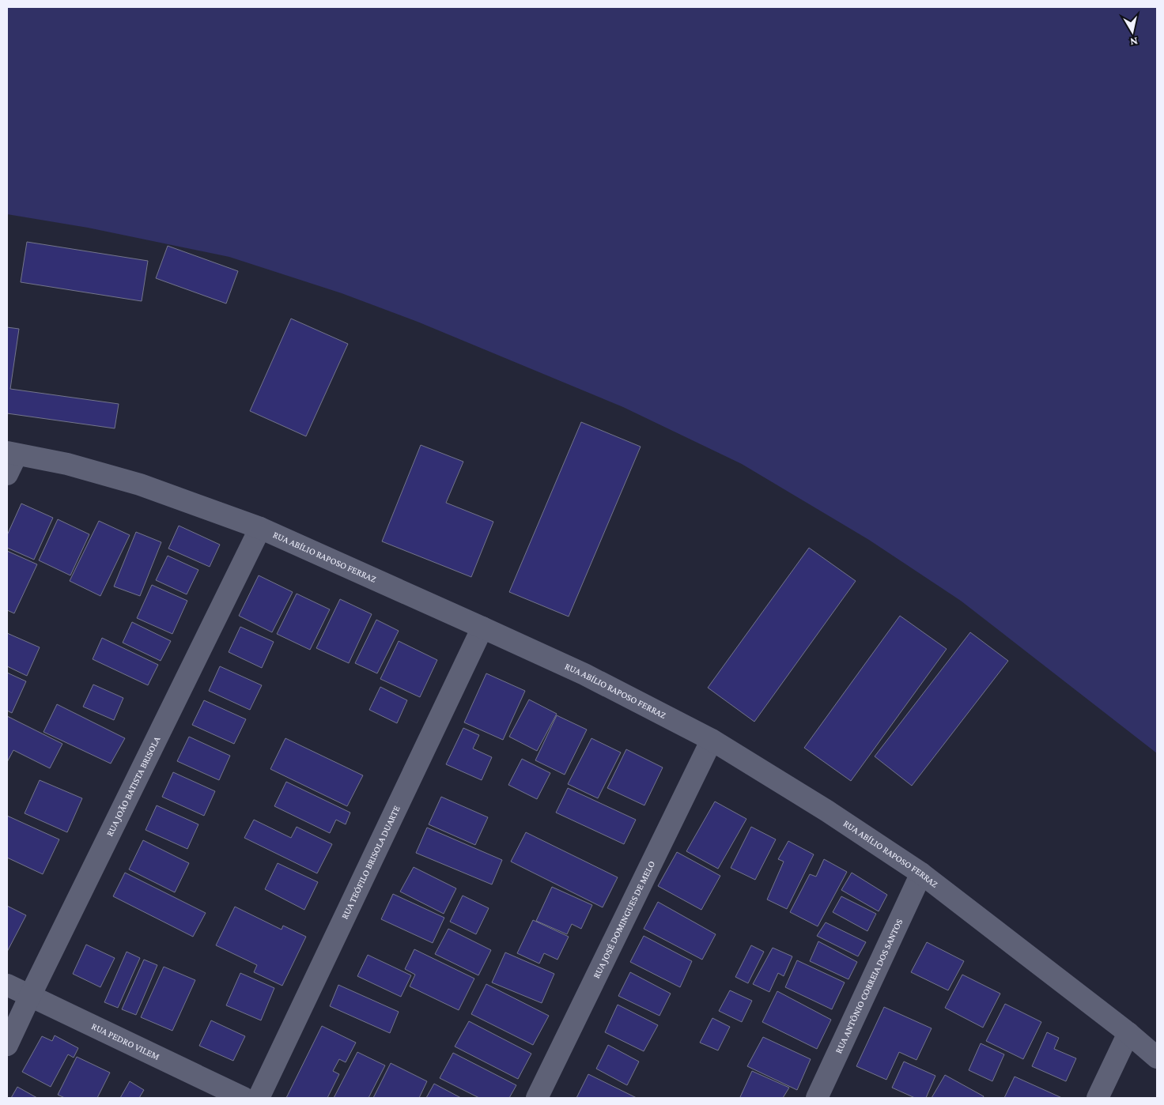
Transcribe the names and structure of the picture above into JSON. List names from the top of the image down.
{
  "streets": {
    "street": [
      "RUA ABÍLIO RAPOSO FERRAZ",
      "RUA JOÃO BATISTA BRISOLA",
      "RUA TEÓFILO BRISOLA DUARTE",
      "RUA JOSÉ DOMINGUES DE MELO",
      "RUA ANTÔNIO CORREIA DOS SANTOS",
      "RUA PEDRO VILEM"
    ]
  },
  "crossings": [
    ["RUA ABÍLIO RAPOSO FERRAZ", "RUA JOÃO BATISTA BRISOLA"],
    ["RUA ABÍLIO RAPOSO FERRAZ", "RUA TEÓFILO BRISOLA DUARTE"],
    ["RUA ABÍLIO RAPOSO FERRAZ", "RUA JOSÉ DOMINGUES DE MELO"],
    ["RUA ABÍLIO RAPOSO FERRAZ", "RUA ANTÔNIO CORREIA DOS SANTOS"],
    ["RUA JOÃO BATISTA BRISOLA", "RUA PEDRO VILEM"]
  ],
  "north": "bottom"
}
